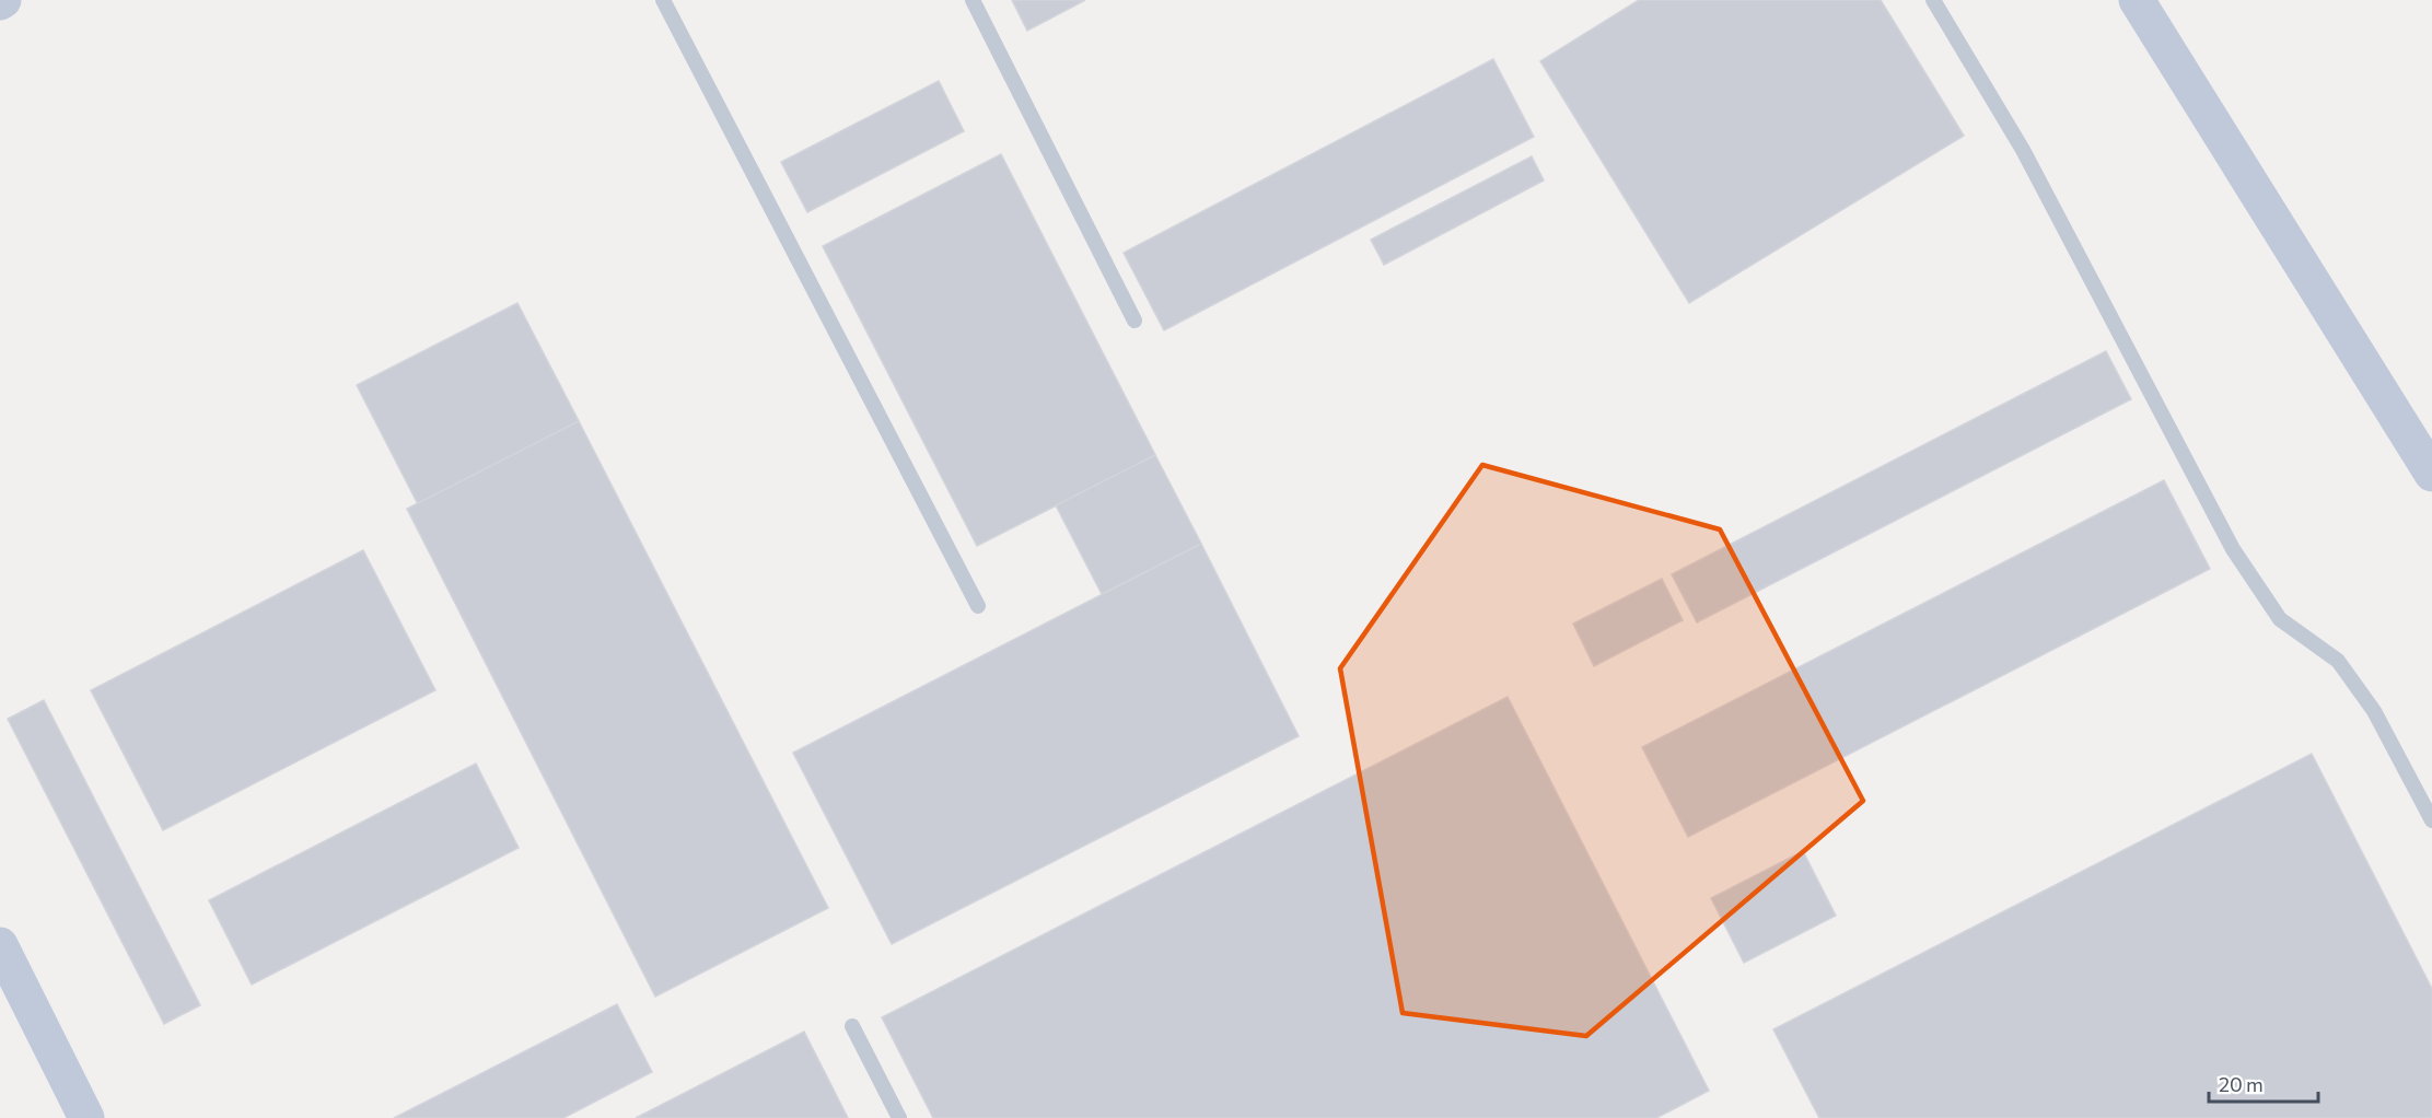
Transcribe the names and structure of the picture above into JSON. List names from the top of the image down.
{
  "scale_bar": "20 m"
}
